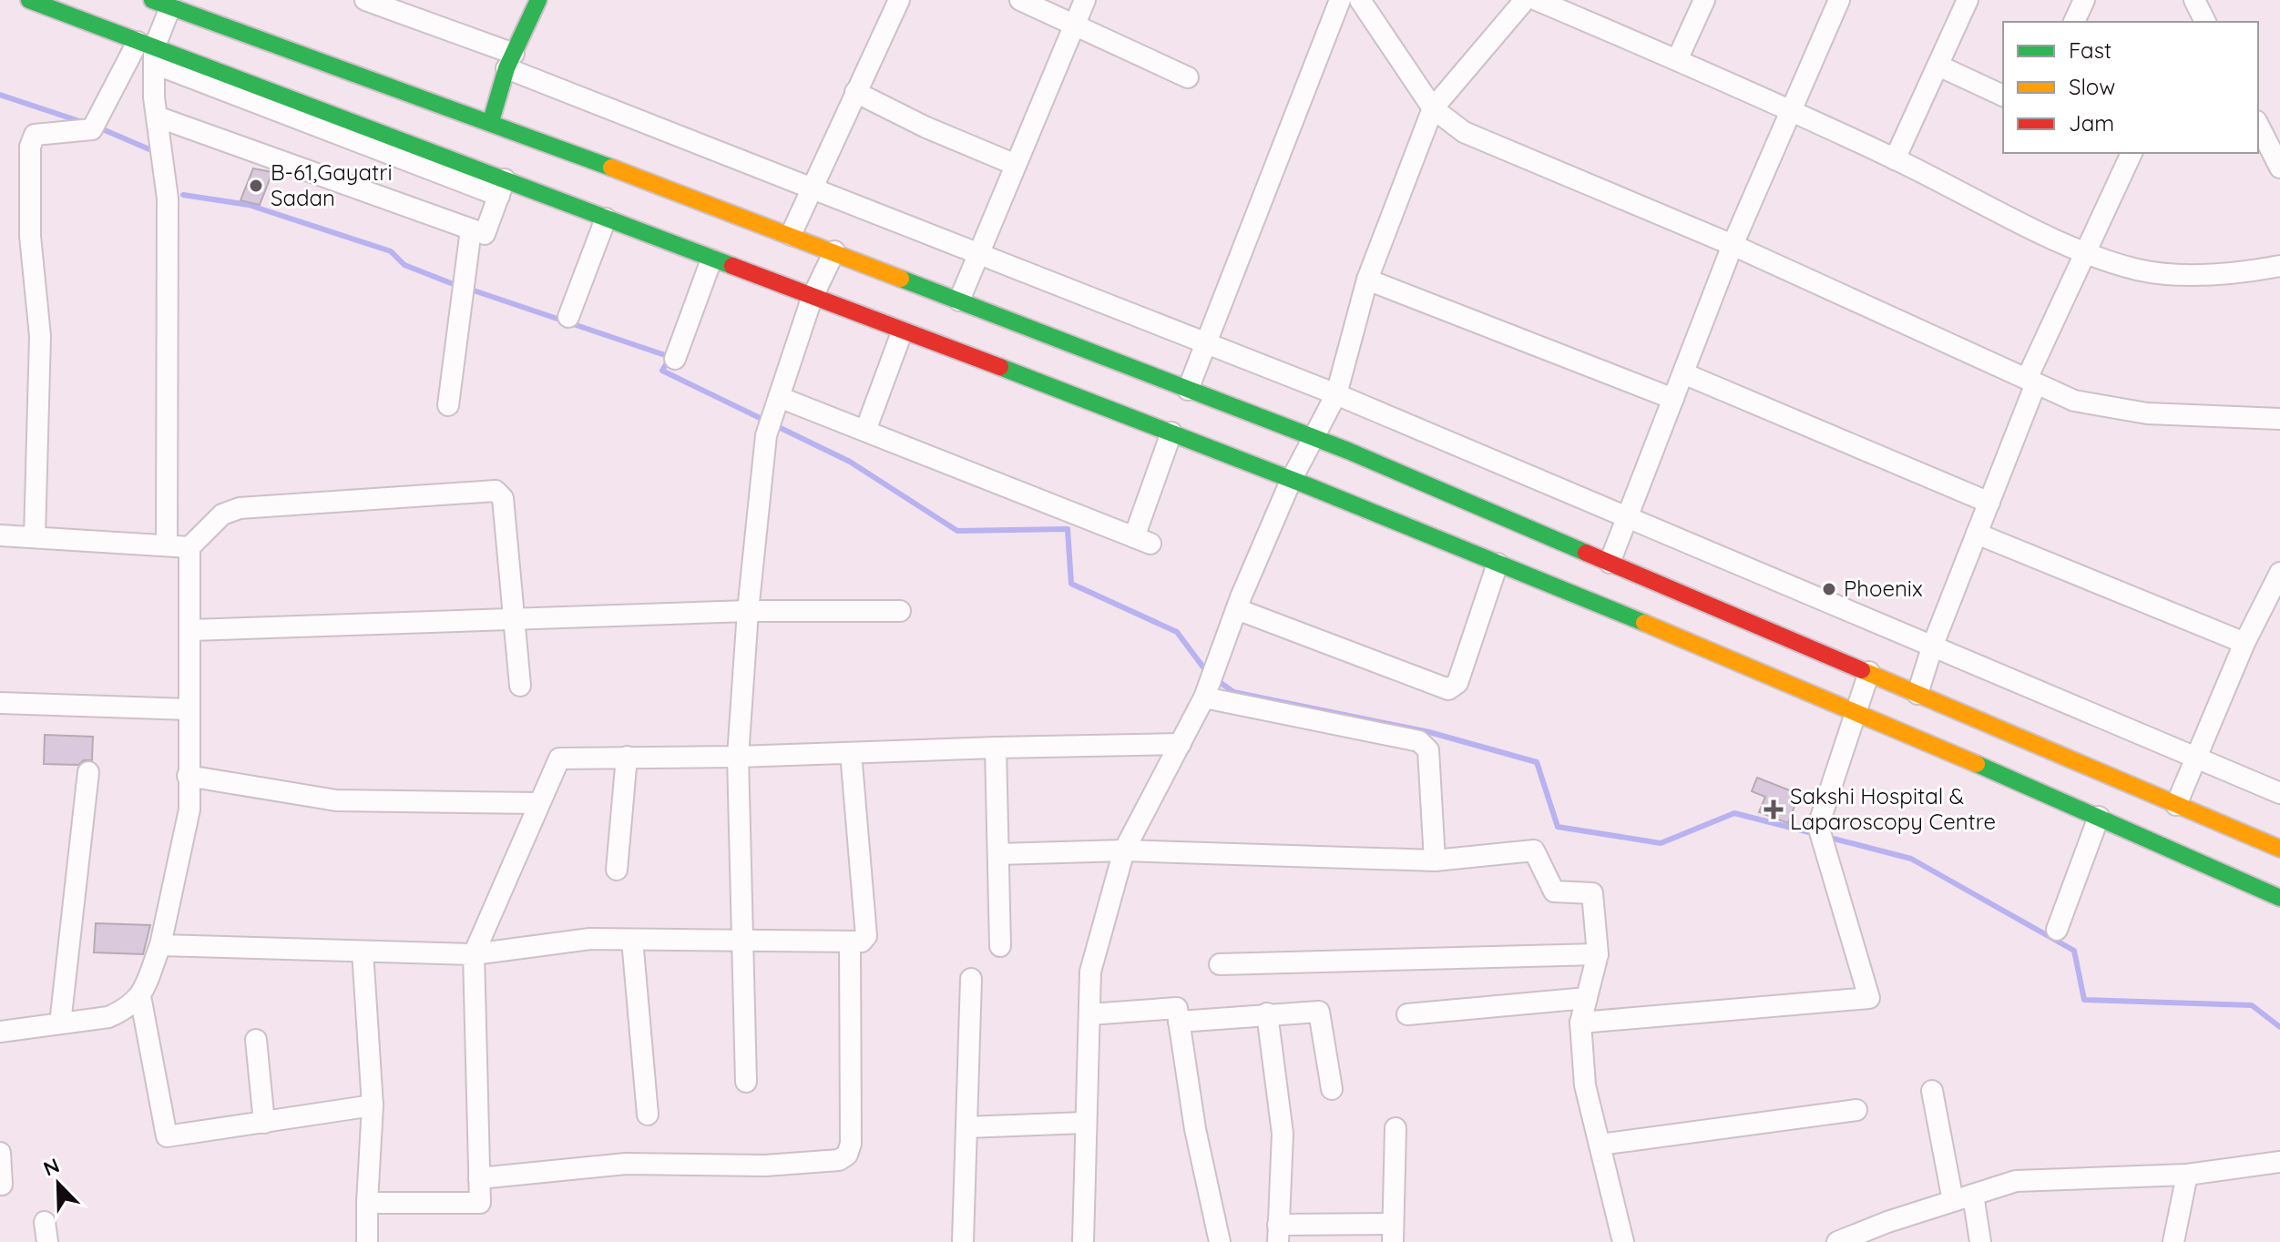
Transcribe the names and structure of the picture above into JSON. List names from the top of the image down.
{
  "places": {
    "other": ["B-61,Gayatri Sadan", "Phoenix"],
    "health": ["Sakshi Hospital & Laparoscopy Centre"]
  },
  "legend": ["Fast", "Slow", "Jam"],
  "north": "top left"
}
